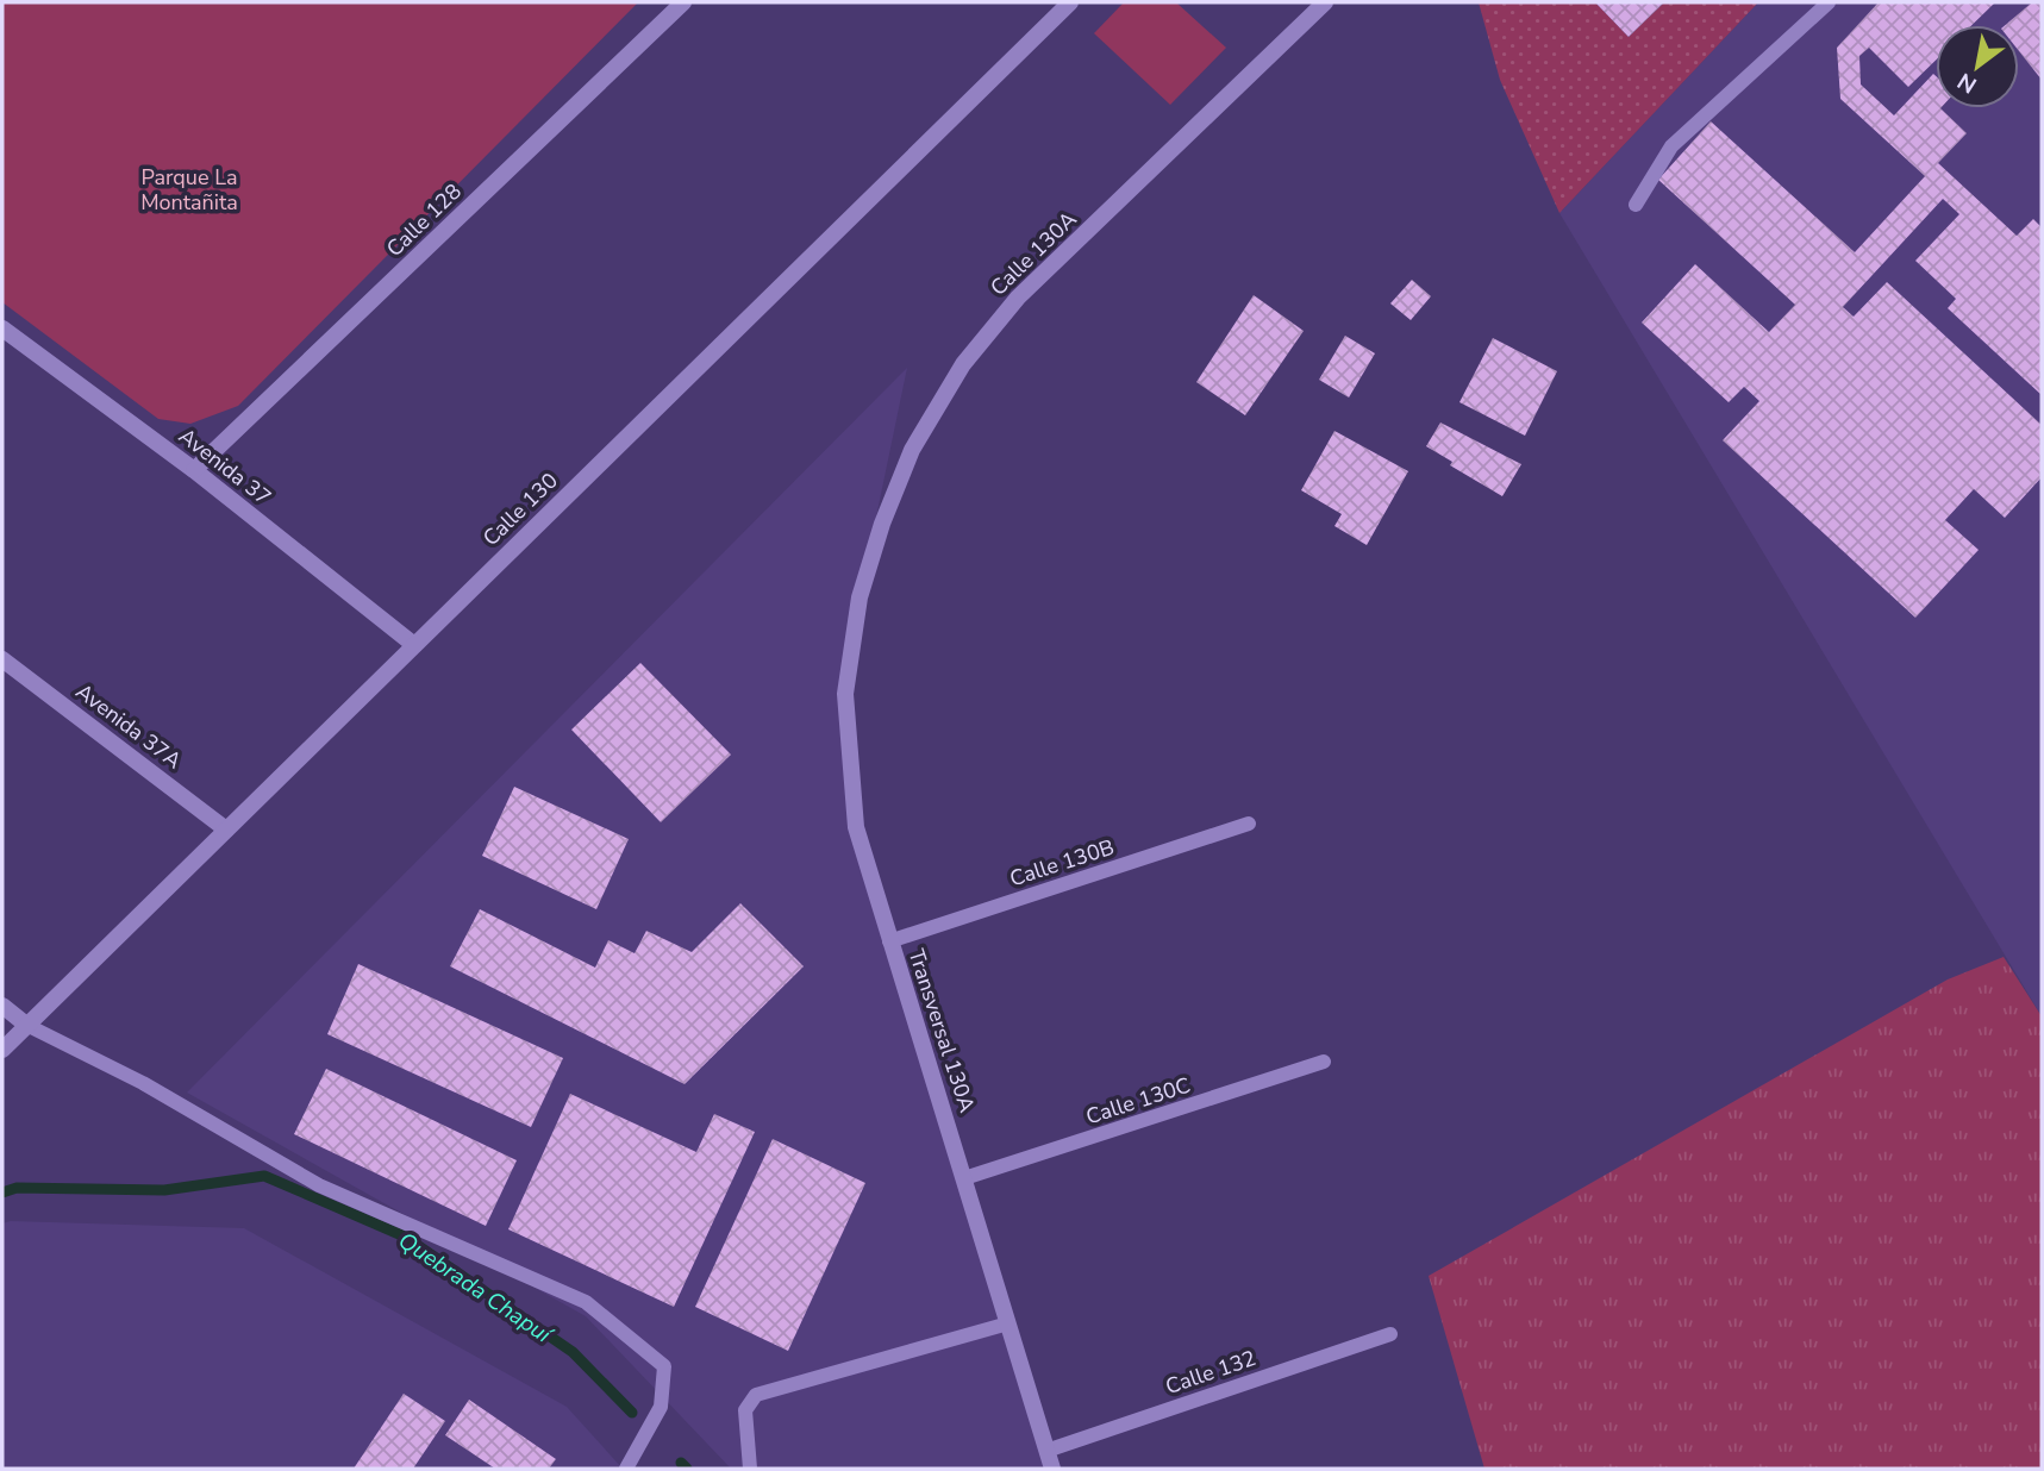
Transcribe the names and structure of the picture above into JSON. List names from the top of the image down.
{
  "streets": {
    "street": [
      "Calle 128",
      "Calle 130A",
      "Avenida 37",
      "Calle 130",
      "Avenida 37A",
      "Transversal 130A"
    ],
    "lane": ["Calle 130B", "Calle 130C", "Calle 132"]
  },
  "crossings": [
    ["Calle 128", "Avenida 37"],
    ["Calle 130A", "Transversal 130A"],
    ["Avenida 37", "Calle 130"],
    ["Calle 130", "Avenida 37A"],
    ["Calle 130B", "Transversal 130A"],
    ["Transversal 130A", "Calle 130C"],
    ["Transversal 130A", "Calle 132"]
  ],
  "water": ["Quebrada Chapuí"],
  "parks": ["Parque La Montañita"],
  "north": "bottom left"
}
